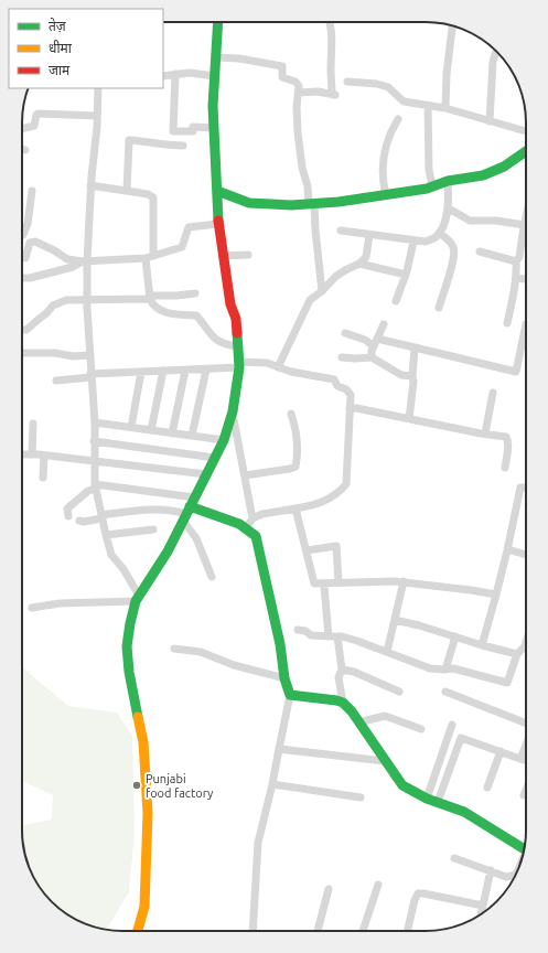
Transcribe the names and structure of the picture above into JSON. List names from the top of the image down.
{
  "places": ["Punjabi food factory"],
  "legend": ["तेज़", "धीमा", "जाम"]
}
